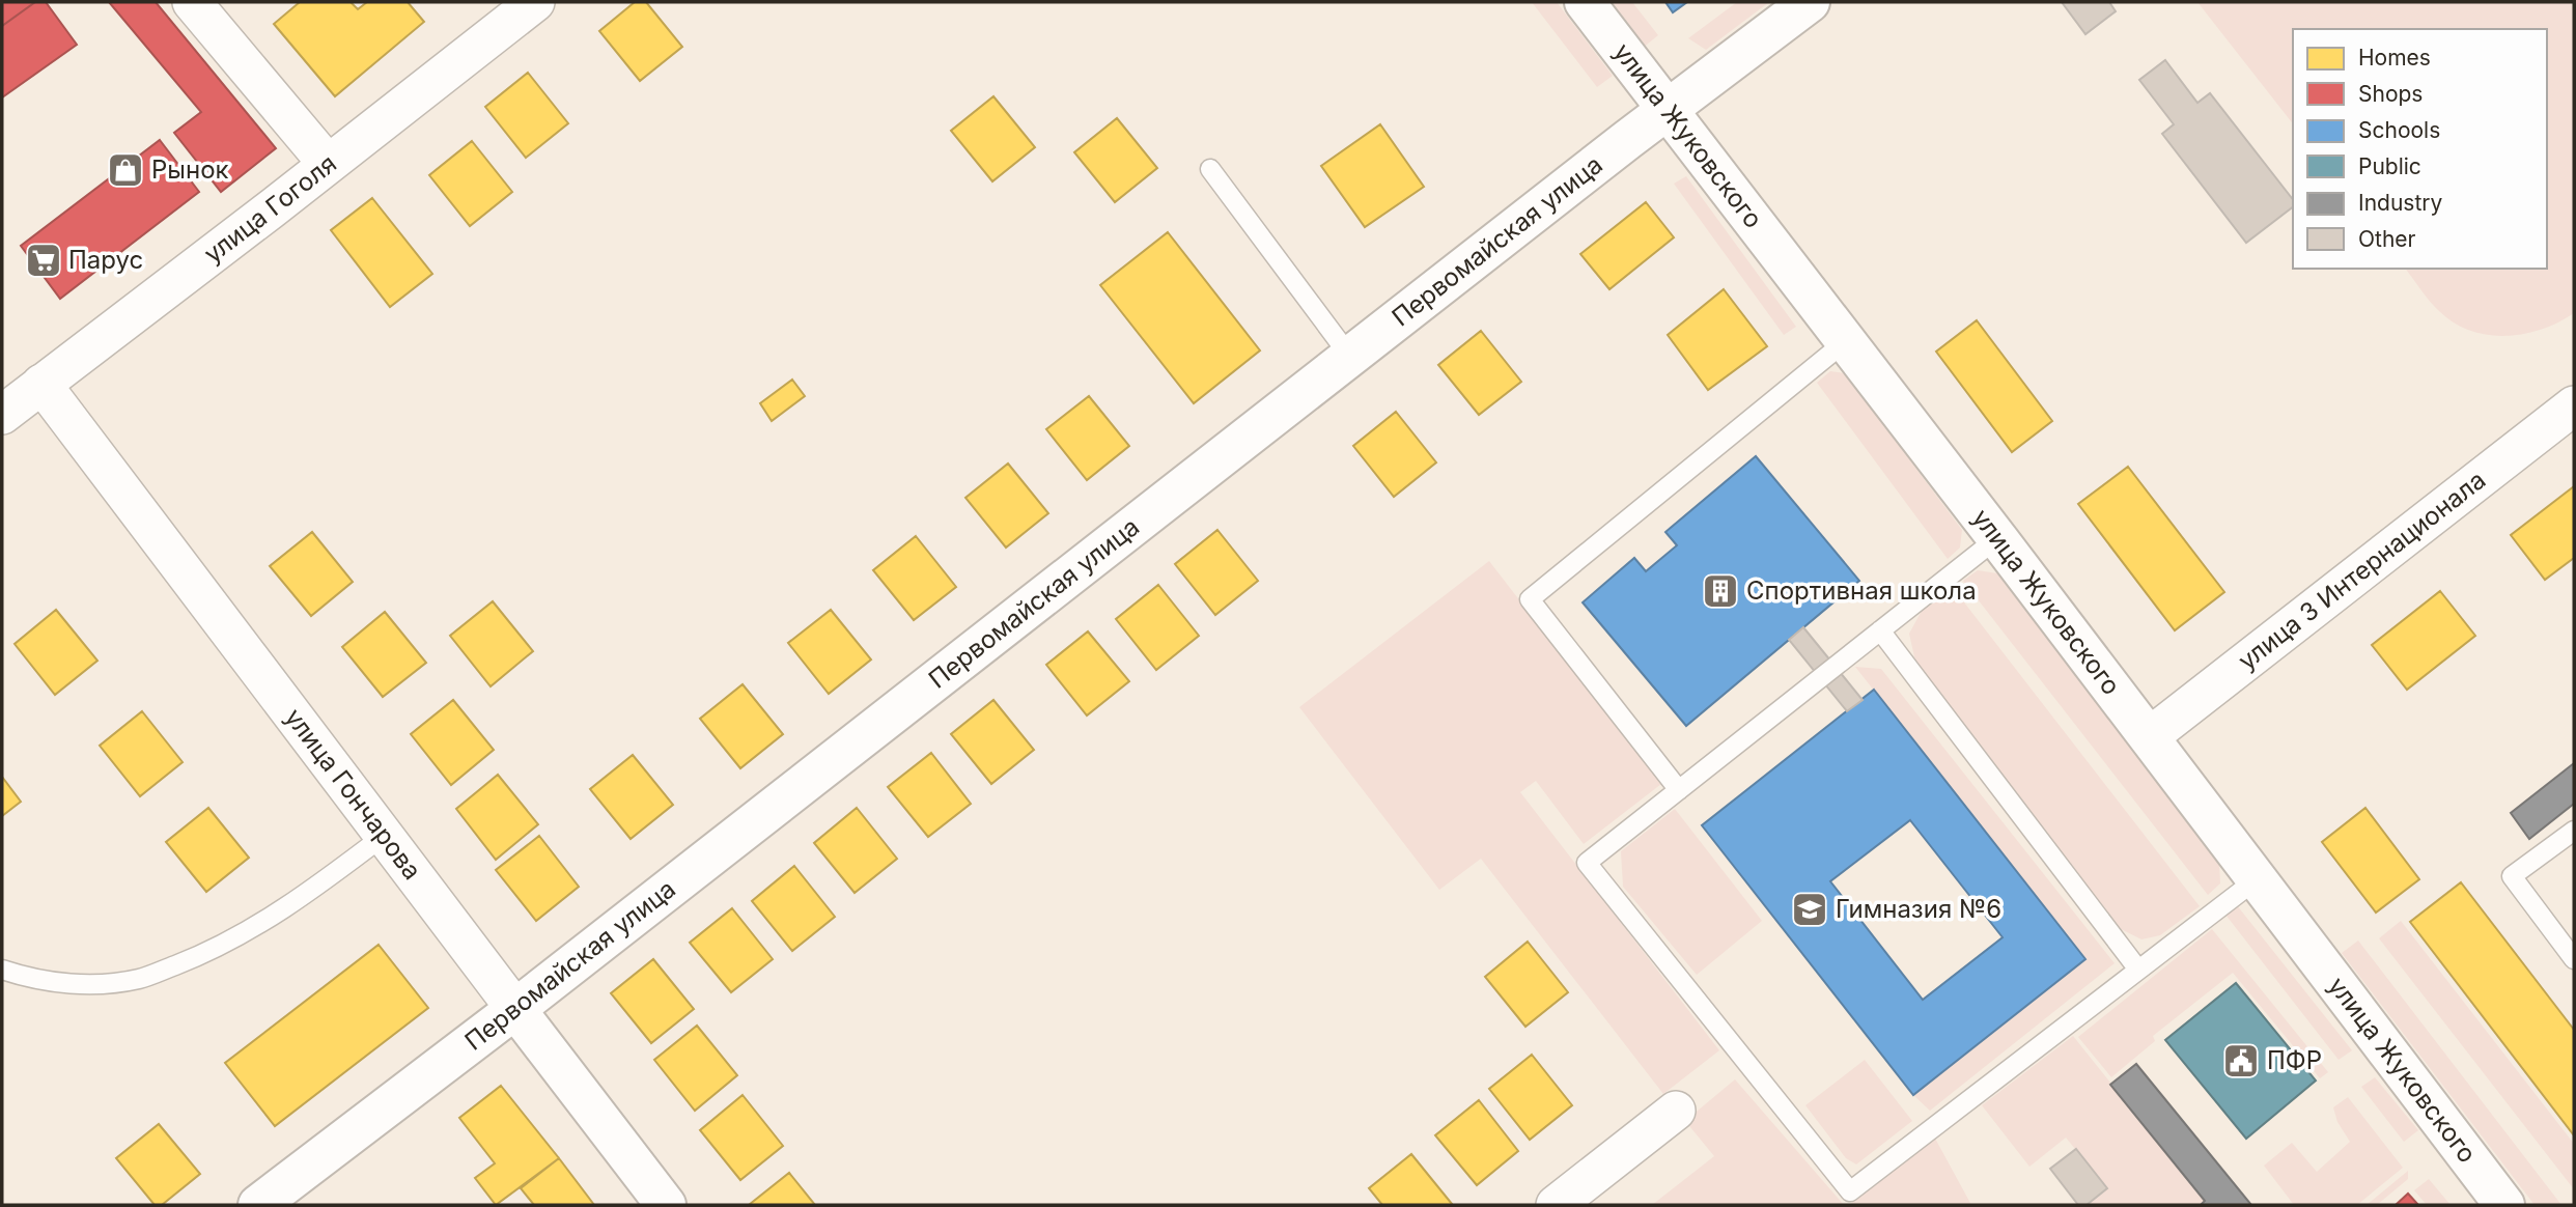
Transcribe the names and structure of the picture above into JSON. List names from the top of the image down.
{
  "streets": {
    "street": [
      "улица Жуковского",
      "улица Гоголя",
      "Первомайская улица",
      "улица 3 Интернационала",
      "улица Гончарова"
    ]
  },
  "crossings": [
    ["улица Жуковского", "Первомайская улица"],
    ["улица Жуковского", "улица 3 Интернационала"],
    ["улица Гоголя", "улица Гончарова"],
    ["Первомайская улица", "улица Гончарова"]
  ],
  "places": {
    "shop": ["Рынок"],
    "supermarket": ["Парус"],
    "building": ["Спортивная школа"],
    "school or university": ["Гимназия №6"],
    "public building": ["ПФР"]
  },
  "legend": [
    "Homes",
    "Shops",
    "Schools",
    "Public",
    "Industry",
    "Other"
  ]
}
